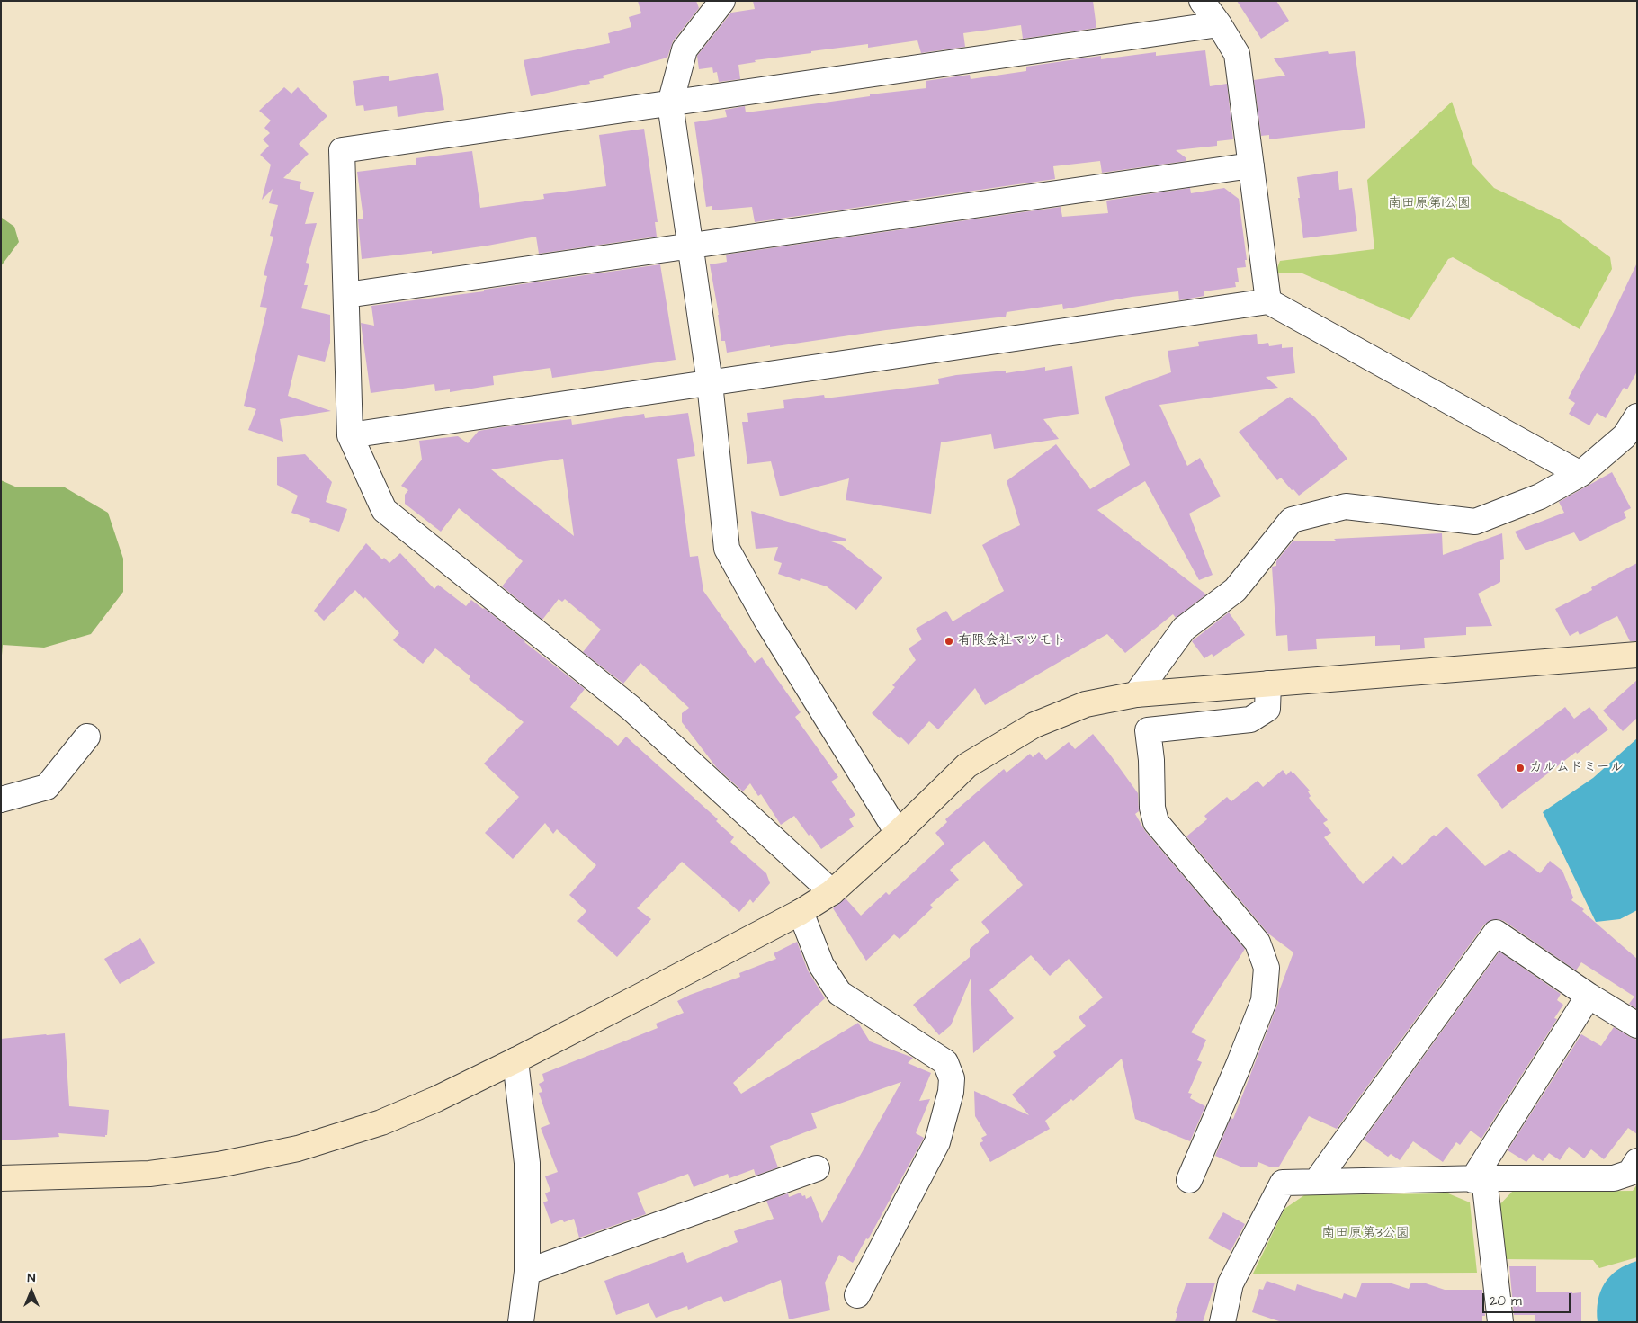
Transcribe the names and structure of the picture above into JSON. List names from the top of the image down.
{
  "parks": ["南田原第1公園", "南田原第3公園"],
  "places": ["有限会社マツモト", "カルムドミール"],
  "scale_bar": "20 m",
  "north": "top"
}
